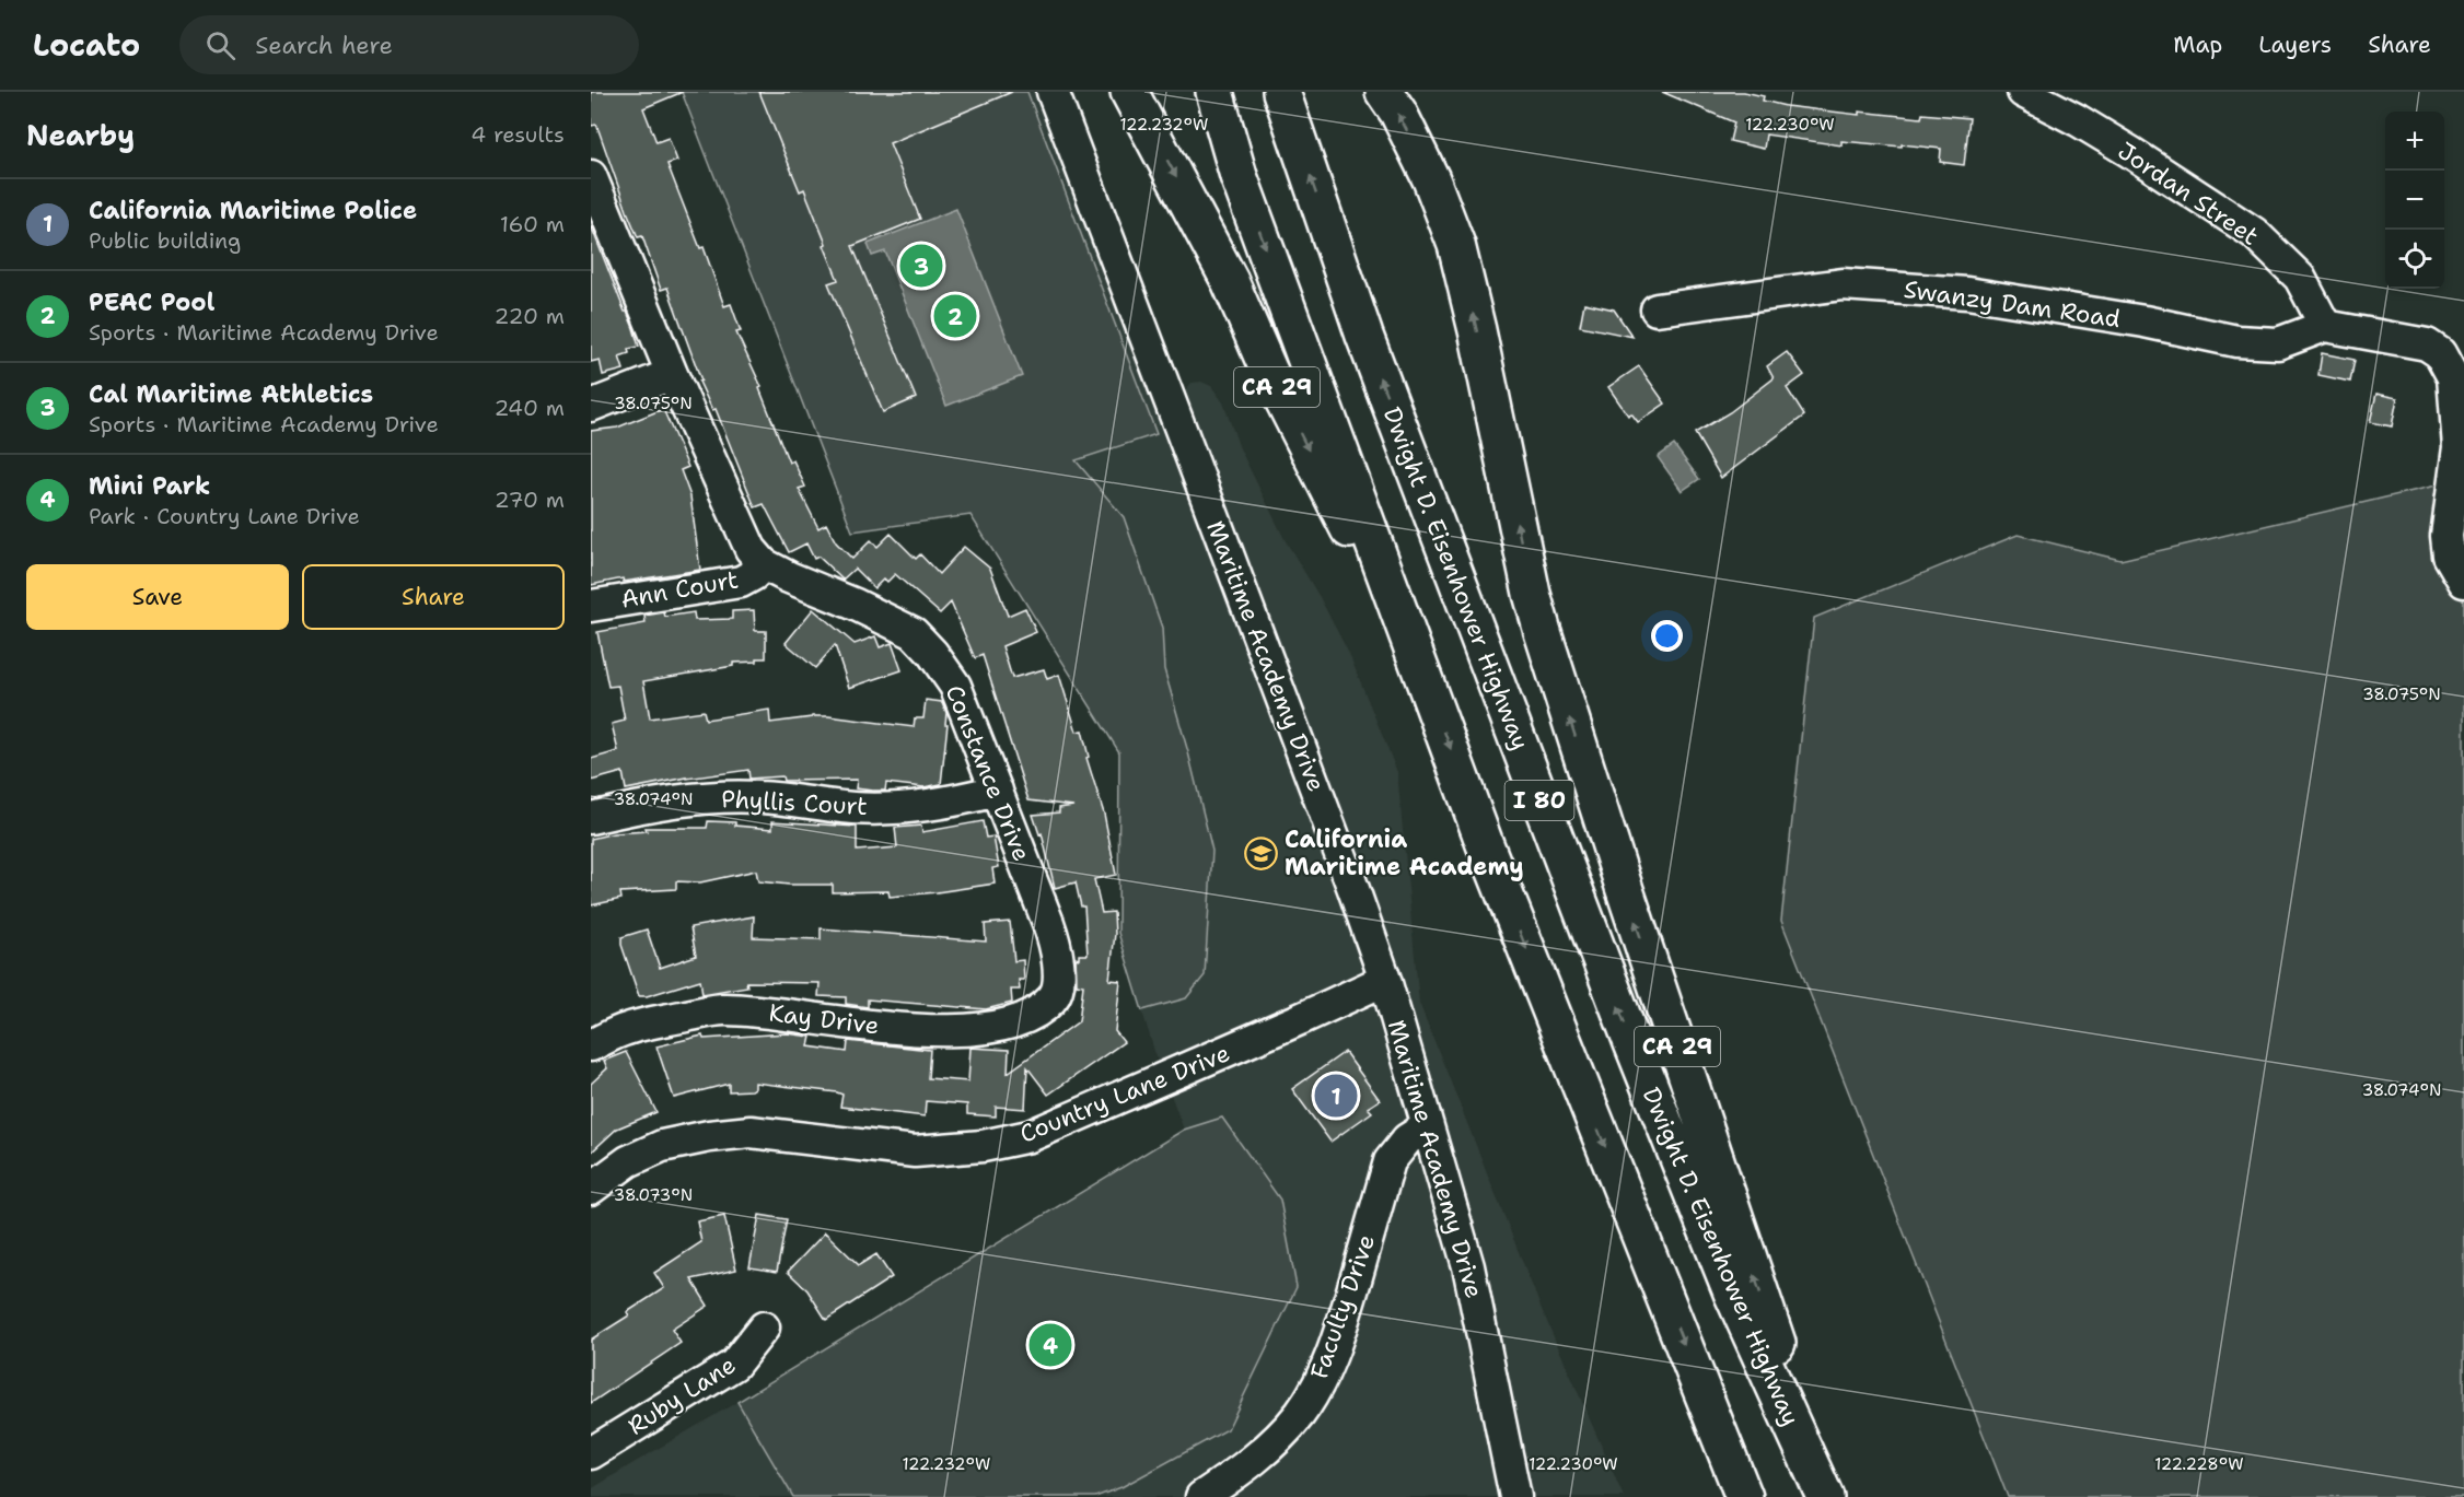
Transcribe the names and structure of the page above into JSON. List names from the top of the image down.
{
  "streets": {
    "highway": ["CA 29", "Dwight D. Eisenhower Highway", "I 80"],
    "street": [
      "Jordan Street",
      "Swanzy Dam Road",
      "Ann Court",
      "Maritime Academy Drive",
      "Constance Drive",
      "Phyllis Court",
      "Kay Drive",
      "Country Lane Drive",
      "Faculty Drive",
      "Ruby Lane"
    ]
  },
  "crossings": [
    ["Jordan Street", "Swanzy Dam Road"],
    ["CA 29", "Dwight D. Eisenhower Highway"],
    ["CA 29", "I 80"],
    ["Ann Court", "Constance Drive"],
    ["Maritime Academy Drive", "Country Lane Drive"],
    ["Maritime Academy Drive", "Faculty Drive"],
    ["Constance Drive", "Phyllis Court"],
    ["Constance Drive", "Kay Drive"]
  ],
  "places": {
    "school or university": ["California Maritime Academy"]
  },
  "page": {
    "header": "Locato",
    "search": "Search here",
    "nav": ["Map", "Layers", "Share"],
    "heading": ["Nearby", "4 results"],
    "map_buttons": ["+", "−"],
    "list": [
      {
        "mark": "1",
        "name": "California Maritime Police",
        "note": "Public building",
        "value": "160 m"
      },
      {
        "mark": "2",
        "name": "PEAC Pool",
        "note": "Sports · Maritime Academy Drive",
        "value": "220 m"
      },
      {
        "mark": "3",
        "name": "Cal Maritime Athletics",
        "note": "Sports · Maritime Academy Drive",
        "value": "240 m"
      },
      {
        "mark": "4",
        "name": "Mini Park",
        "note": "Park · Country Lane Drive",
        "value": "270 m"
      }
    ],
    "pins": [
      "3",
      "2",
      "1",
      "4"
    ],
    "buttons": ["Save", "Share"]
  },
  "coordinates": [
    "122.232°W",
    "122.230°W",
    "38.075°N",
    "38.074°N",
    "38.073°N",
    "122.228°W"
  ]
}
